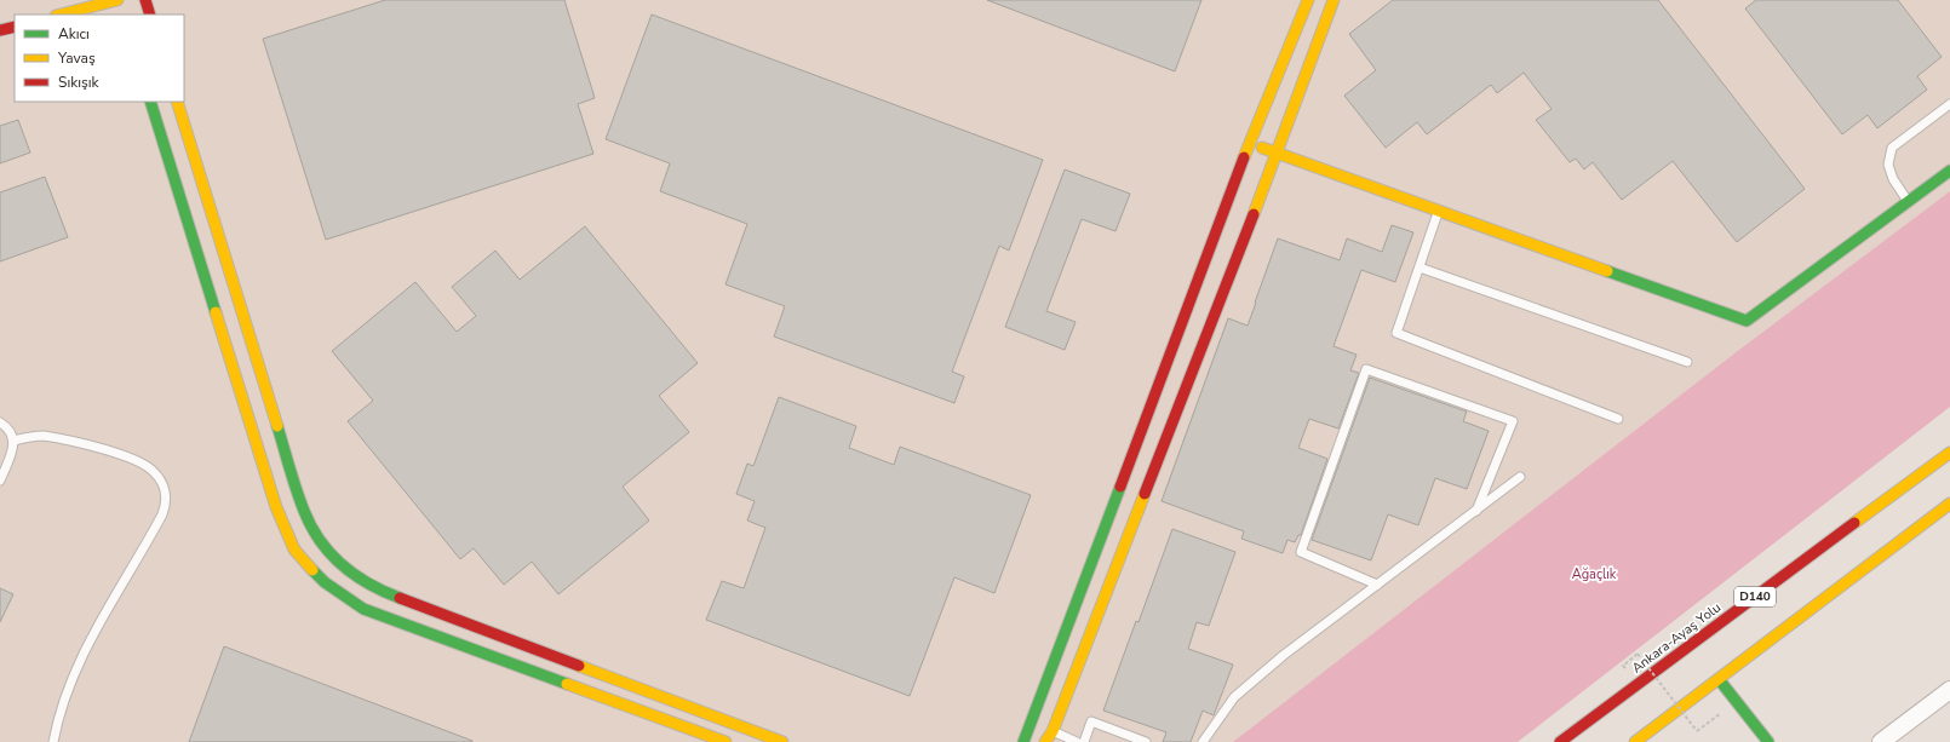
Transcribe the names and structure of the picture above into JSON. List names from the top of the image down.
{
  "streets": {
    "main road": ["D140", "Ankara-Ayaş Yolu"]
  },
  "parks": ["Ağaçlık"],
  "legend": ["Akıcı", "Yavaş", "Sıkışık"]
}
